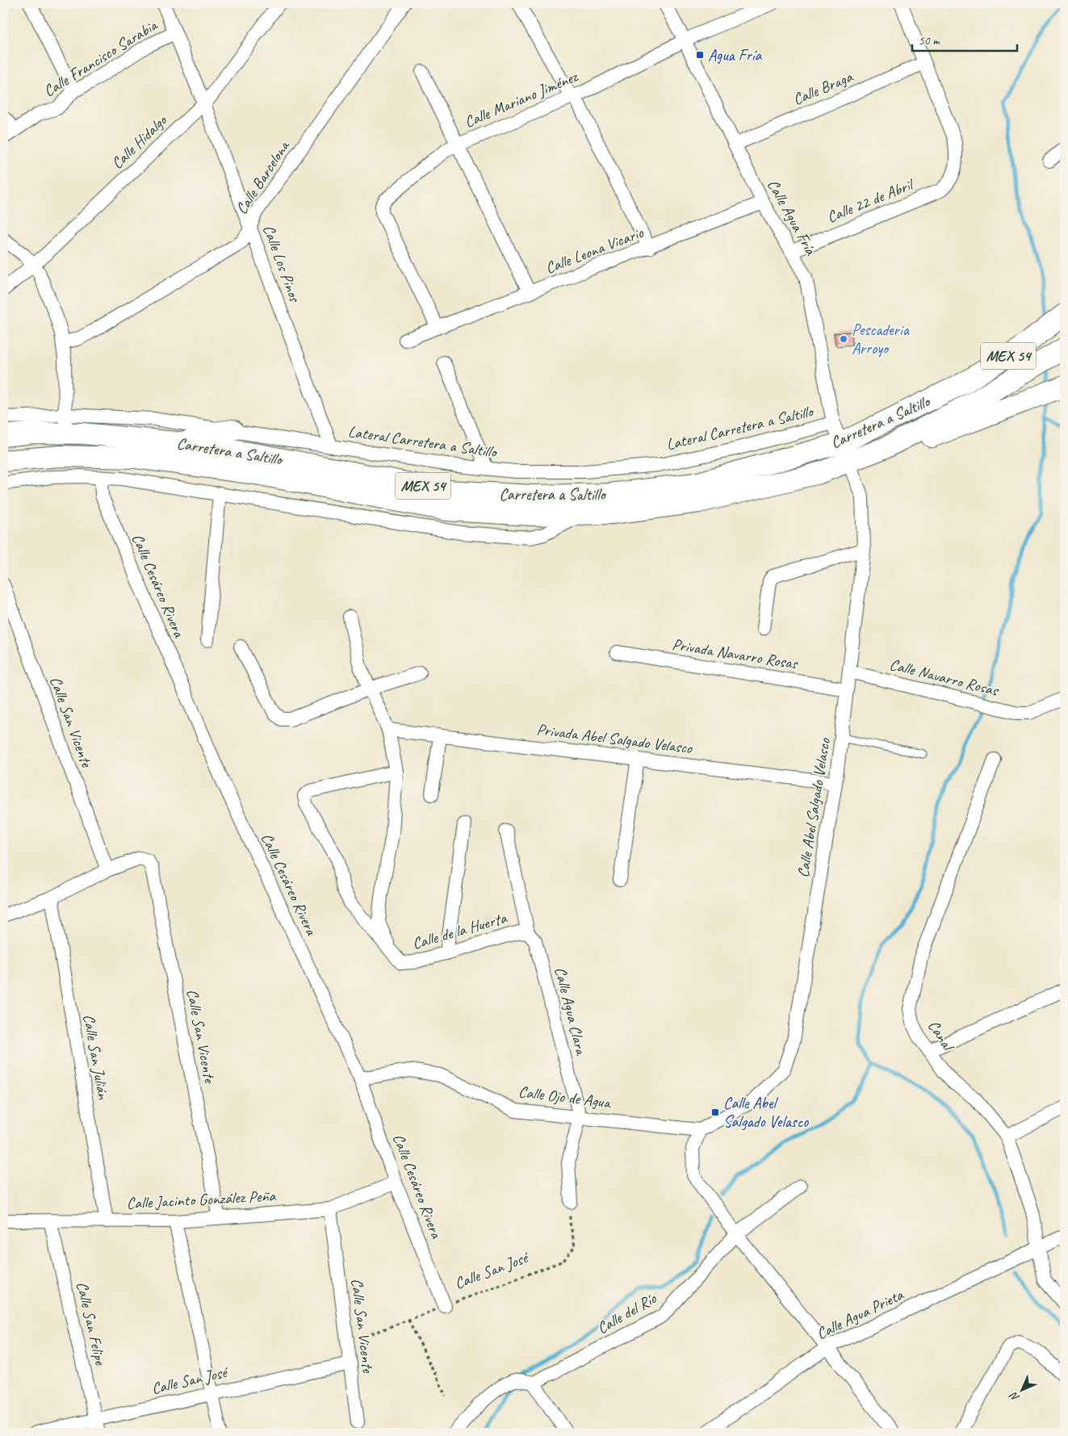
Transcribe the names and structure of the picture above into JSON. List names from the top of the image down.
{
  "streets": {
    "main road": ["MEX 54", "Carretera a Saltillo"],
    "street": [
      "Calle Francisco Sarabia",
      "Calle Braga",
      "Calle Mariano Jiménez",
      "Calle Hidalgo",
      "Calle Barcelona",
      "Calle 22 de Abril",
      "Calle Agua Fría",
      "Calle Leona Vicario",
      "Calle Los Pinos",
      "Lateral Carretera a Saltillo",
      "Calle Cesáreo Rivera",
      "Privada Navarro Rosas",
      "Calle Navarro Rosas",
      "Calle San Vicente",
      "Privada Abel Salgado Velasco",
      "Calle Abel Salgado Velasco",
      "Calle de la Huerta",
      "Calle Agua Clara",
      "Canal",
      "Calle San Julián",
      "Calle Ojo de Agua",
      "Calle Jacinto González Peña",
      "Calle San José",
      "Calle del Río",
      "Calle Agua Prieta",
      "Calle San Felipe"
    ]
  },
  "crossings": [
    ["Calle Francisco Sarabia", "Calle Los Pinos"],
    ["Calle Braga", "Calle 22 de Abril"],
    ["Calle Braga", "Calle Agua Fría"],
    ["Calle Mariano Jiménez", "Calle Agua Fría"],
    ["Calle Mariano Jiménez", "Calle Leona Vicario"],
    ["Calle Hidalgo", "Calle Los Pinos"],
    ["Calle Barcelona", "Calle Los Pinos"],
    ["Calle 22 de Abril", "Calle Agua Fría"],
    ["Calle Agua Fría", "Calle Leona Vicario"],
    ["Calle Agua Fría", "Carretera a Saltillo"],
    ["Calle Agua Fría", "Lateral Carretera a Saltillo"],
    ["Calle Agua Fría", "Calle Abel Salgado Velasco"],
    ["Calle Los Pinos", "Lateral Carretera a Saltillo"],
    ["Carretera a Saltillo", "Lateral Carretera a Saltillo"],
    ["Carretera a Saltillo", "Calle Abel Salgado Velasco"],
    ["Calle Cesáreo Rivera", "Calle Ojo de Agua"],
    ["Calle Cesáreo Rivera", "Calle Jacinto González Peña"],
    ["Calle Cesáreo Rivera", "Calle San José"],
    ["Privada Navarro Rosas", "Calle Abel Salgado Velasco"],
    ["Calle Navarro Rosas", "Calle Abel Salgado Velasco"],
    ["Calle San Vicente", "Calle Jacinto González Peña"],
    ["Calle San Vicente", "Calle San José"],
    ["Privada Abel Salgado Velasco", "Calle Abel Salgado Velasco"],
    ["Calle Abel Salgado Velasco", "Calle Ojo de Agua"],
    ["Calle de la Huerta", "Calle Agua Clara"],
    ["Calle Agua Clara", "Calle Ojo de Agua"],
    ["Calle Agua Clara", "Calle San José"],
    ["Canal", "Calle Agua Prieta"],
    ["Calle San Julián", "Calle Jacinto González Peña"],
    ["Calle Jacinto González Peña", "Calle San Felipe"],
    ["Calle San José", "Calle San Felipe"]
  ],
  "places": {
    "transit": ["Agua Fría", "Calle Abel Salgado Velasco"],
    "other": ["Pescaderia Arroyo"]
  },
  "scale_bar": "50 m",
  "north": "bottom left"
}
